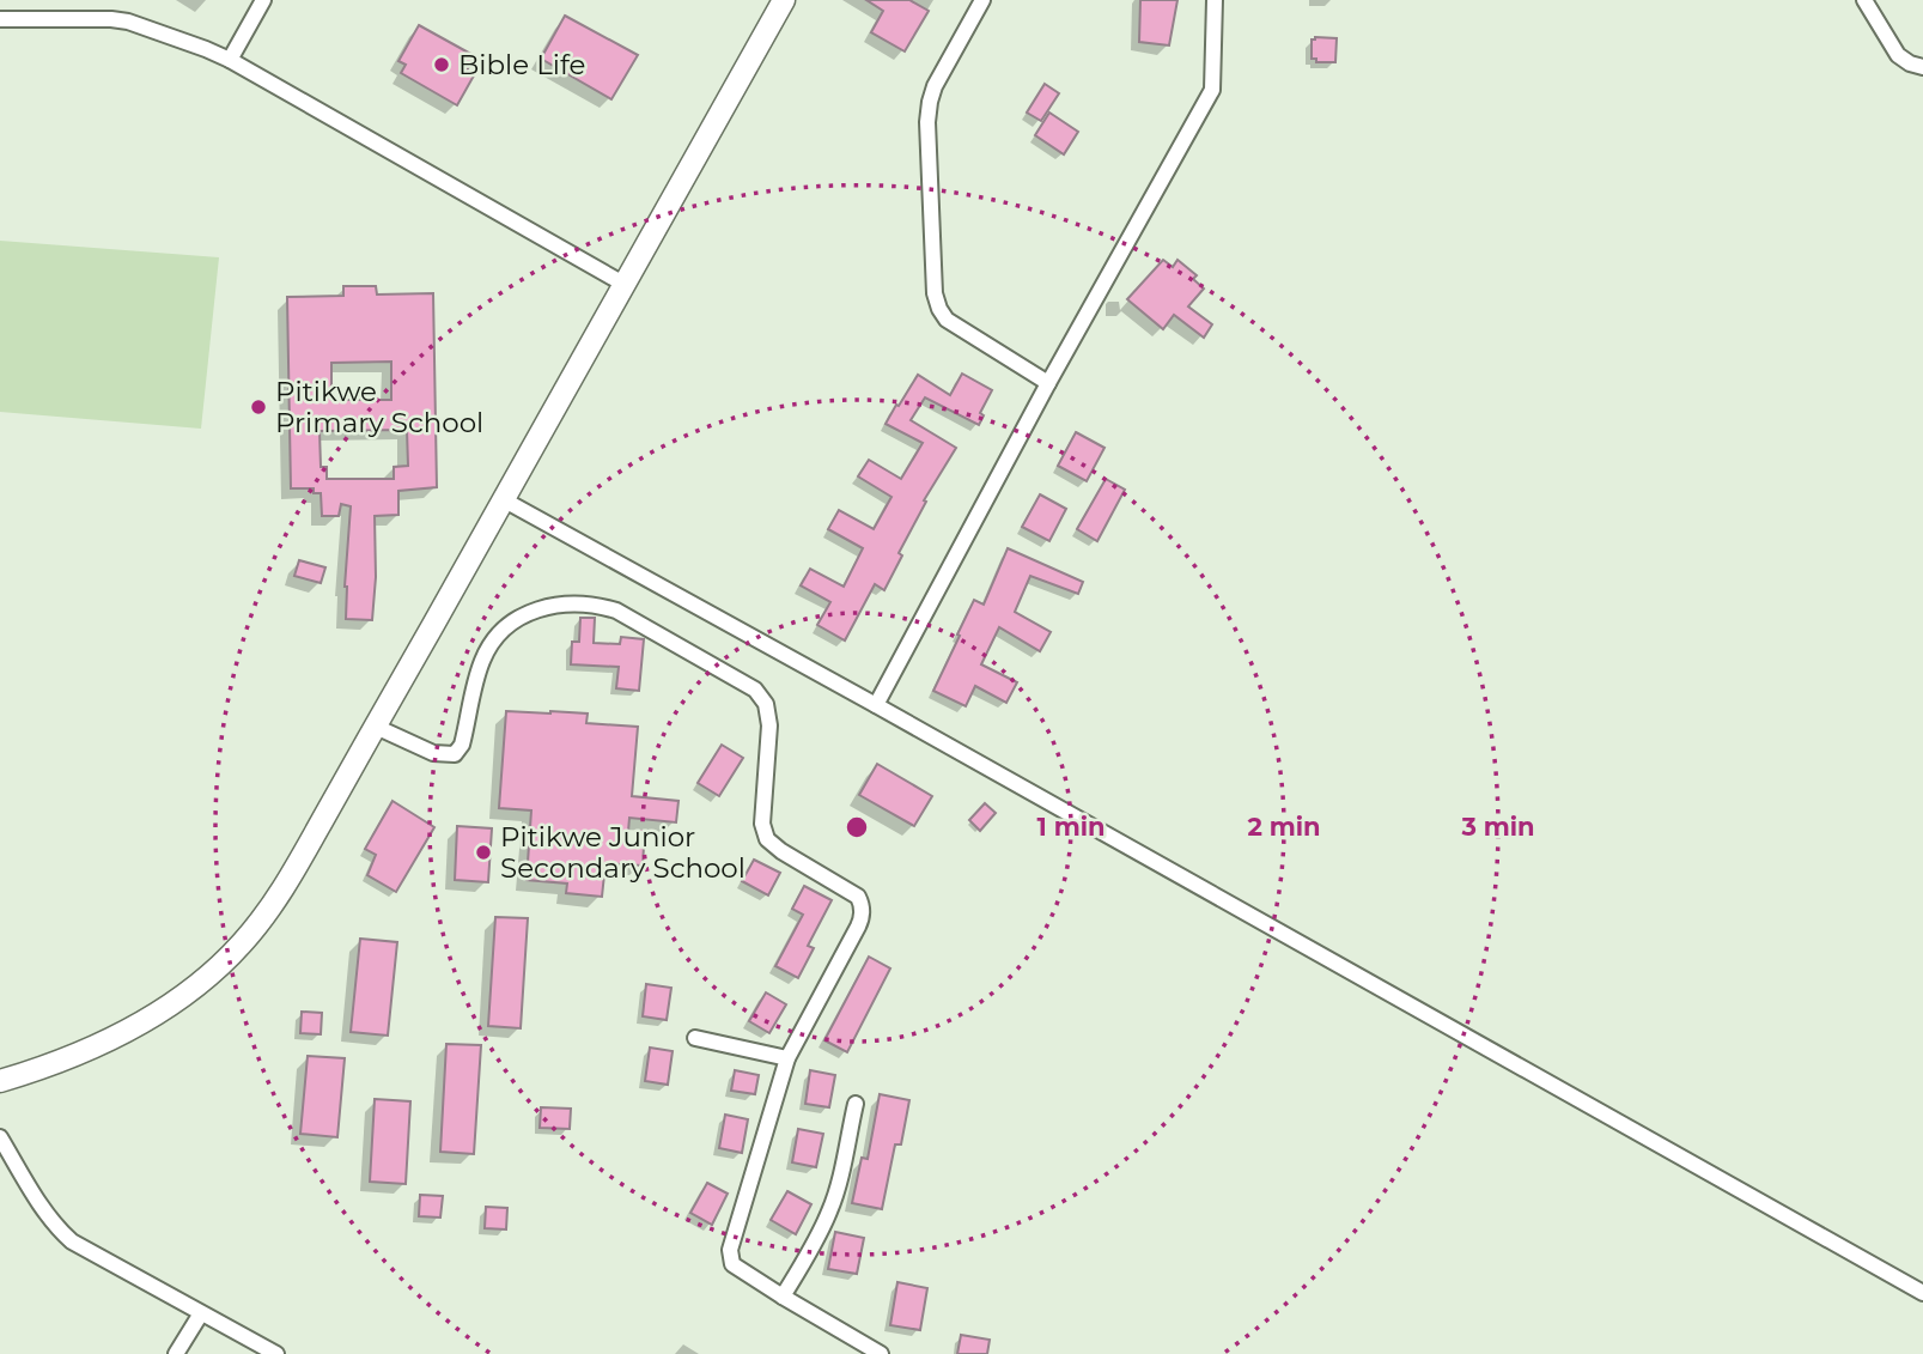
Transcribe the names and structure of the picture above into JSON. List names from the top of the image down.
{
  "places": ["Bible Life", "Pitikwe Primary School", "Pitikwe Junior Secondary School"],
  "rings": ["1 min", "2 min", "3 min"]
}
